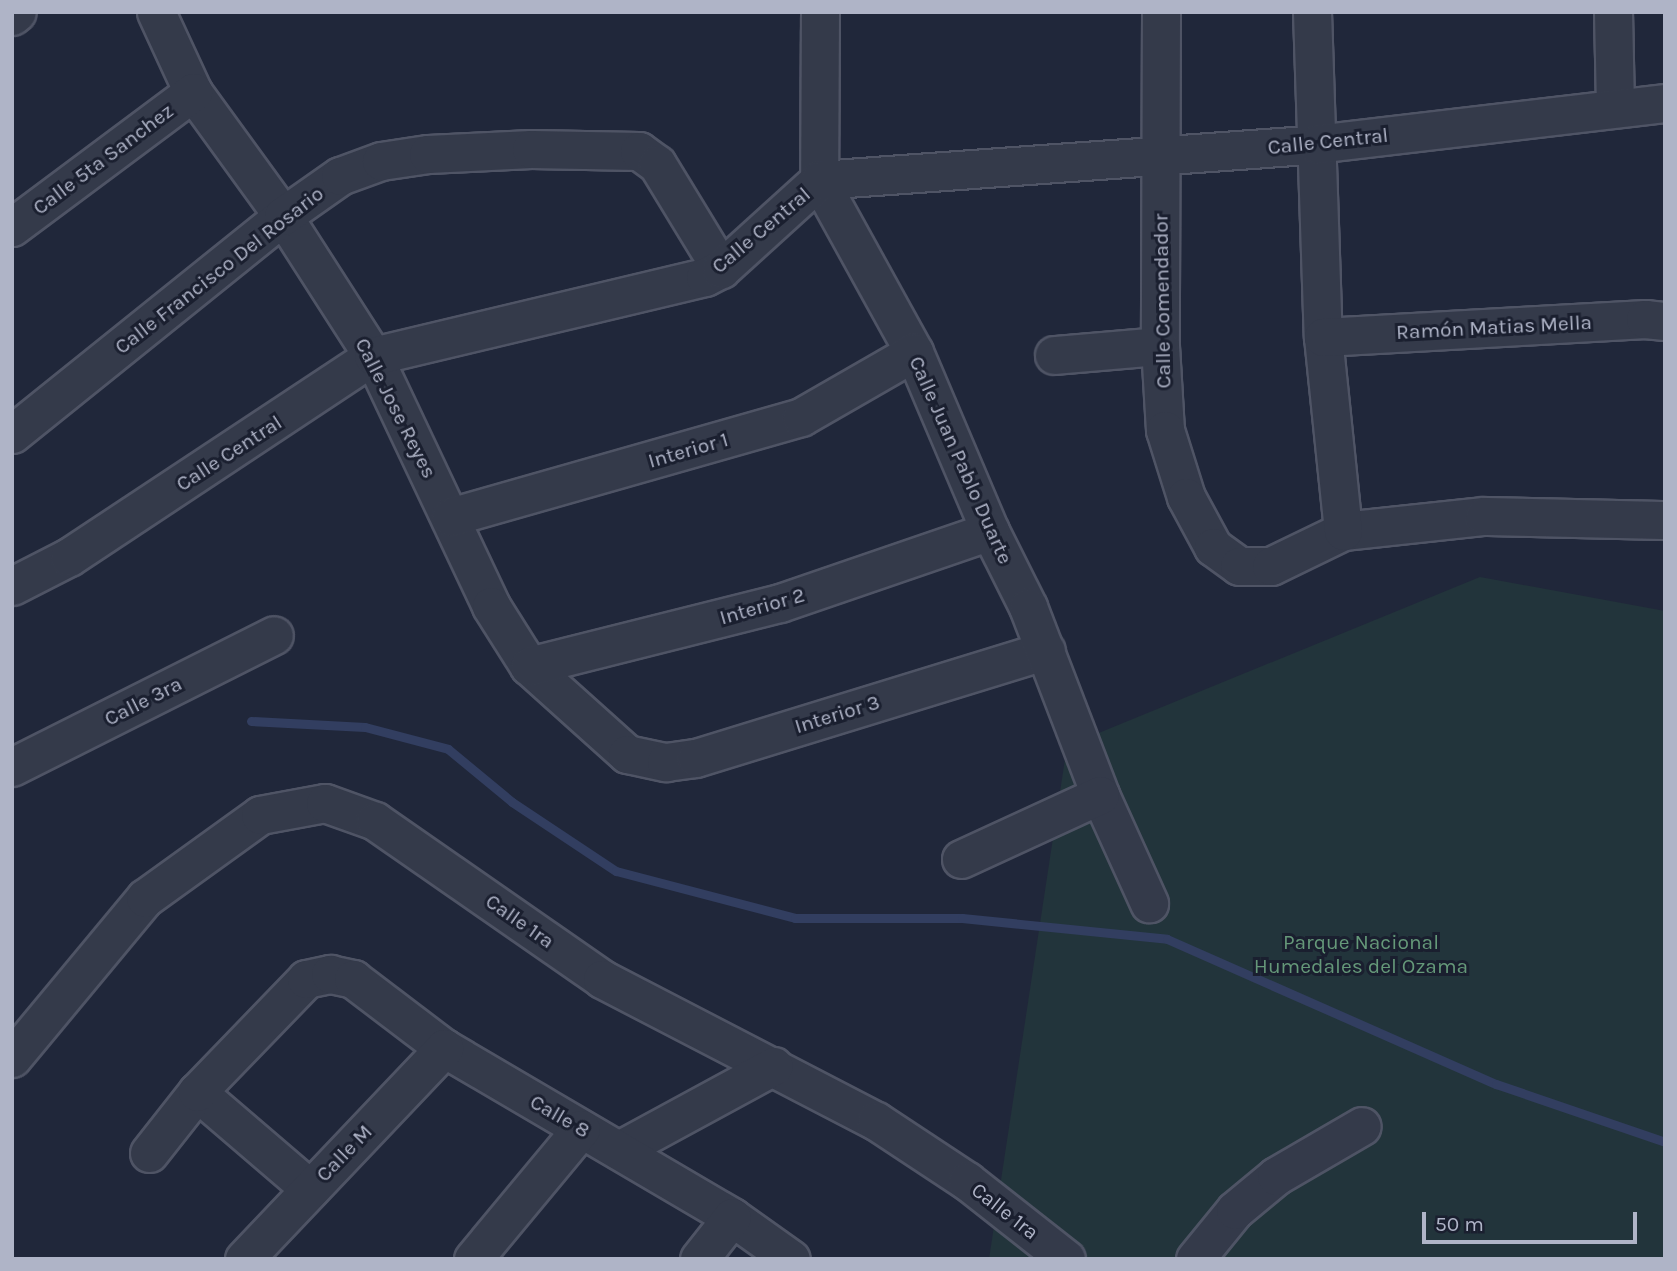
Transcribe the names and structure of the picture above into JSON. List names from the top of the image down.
{
  "streets": {
    "street": [
      "Calle Central",
      "Calle 5ta Sanchez",
      "Calle Francisco Del Rosario",
      "Calle Comendador",
      "Ramón Matias Mella",
      "Calle Jose Reyes",
      "Interior 1",
      "Calle Juan Pablo Duarte",
      "Interior 2",
      "Calle 3ra",
      "Interior 3",
      "Calle 1ra",
      "Calle 8",
      "Calle M"
    ]
  },
  "crossings": [
    ["Calle Central", "Calle Francisco Del Rosario"],
    ["Calle Central", "Calle Comendador"],
    ["Calle Central", "Calle Jose Reyes"],
    ["Calle Central", "Calle Juan Pablo Duarte"],
    ["Calle 5ta Sanchez", "Calle Jose Reyes"],
    ["Calle Francisco Del Rosario", "Calle Jose Reyes"],
    ["Calle Jose Reyes", "Interior 1"],
    ["Calle Jose Reyes", "Interior 2"],
    ["Calle Jose Reyes", "Interior 3"],
    ["Interior 1", "Calle Juan Pablo Duarte"],
    ["Calle Juan Pablo Duarte", "Interior 2"],
    ["Calle Juan Pablo Duarte", "Interior 3"],
    ["Calle 8", "Calle M"]
  ],
  "parks": ["Parque Nacional Humedales del Ozama"],
  "scale_bar": "50 m"
}
